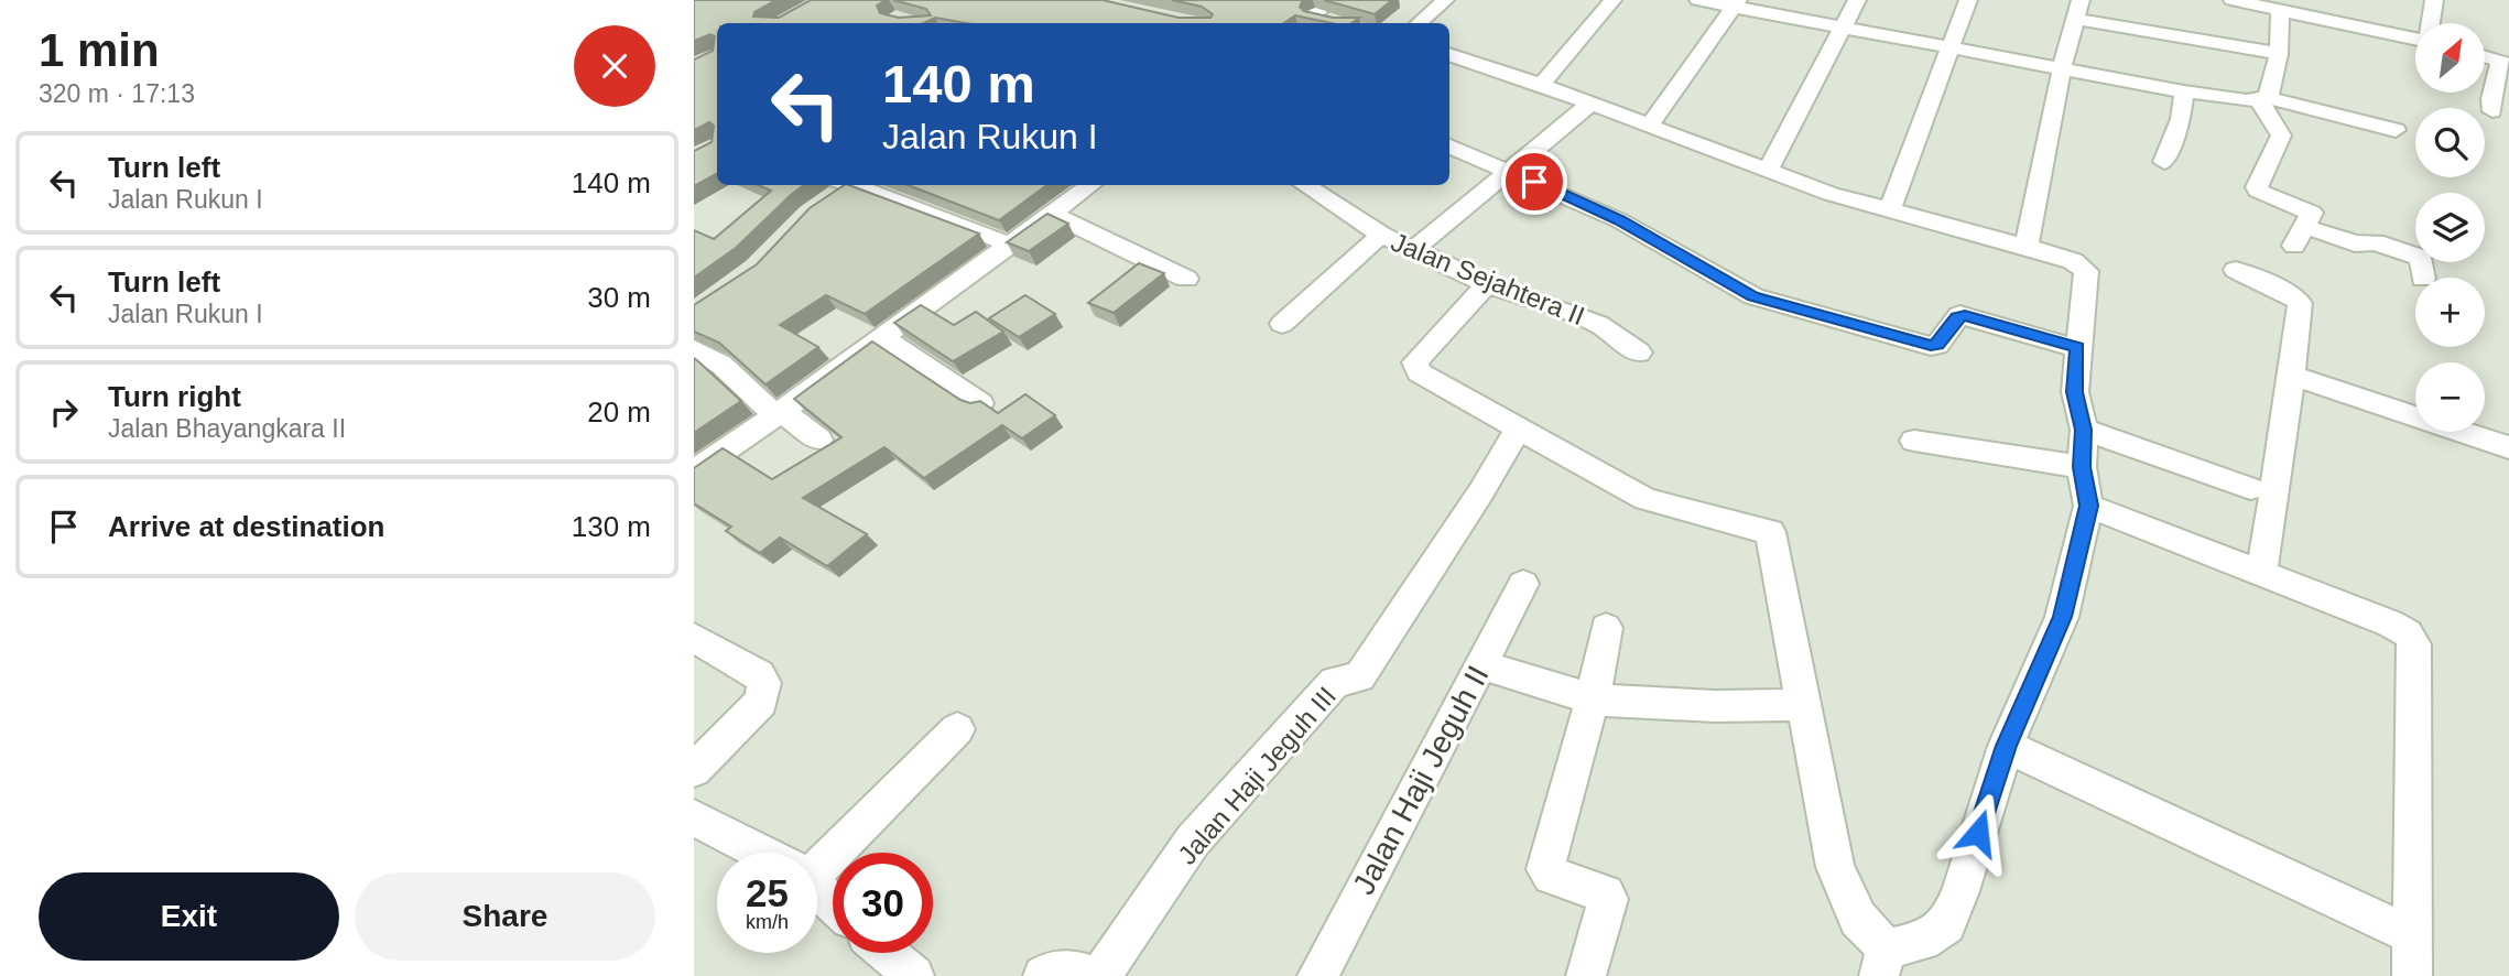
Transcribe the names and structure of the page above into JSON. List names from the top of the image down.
{
  "streets": {
    "street": ["Jalan Sejahtera II", "Jalan Haji Jeguh III", "Jalan Haji Jeguh II"]
  },
  "north": "top right",
  "page": {
    "heading": ["1 min", "320 m · 17:13"],
    "map_buttons": ["+", "−"],
    "turn": ["140 m", "Jalan Rukun I"],
    "list": [
      {
        "name": "Turn left",
        "note": "Jalan Rukun I",
        "value": "140 m"
      },
      {
        "name": "Turn left",
        "note": "Jalan Rukun I",
        "value": "30 m"
      },
      {
        "name": "Turn right",
        "note": "Jalan Bhayangkara II",
        "value": "20 m"
      },
      {
        "name": "Arrive at destination",
        "value": "130 m"
      }
    ],
    "speed": "25 km/h",
    "limit": "30",
    "buttons": ["Exit", "Share"]
  }
}
